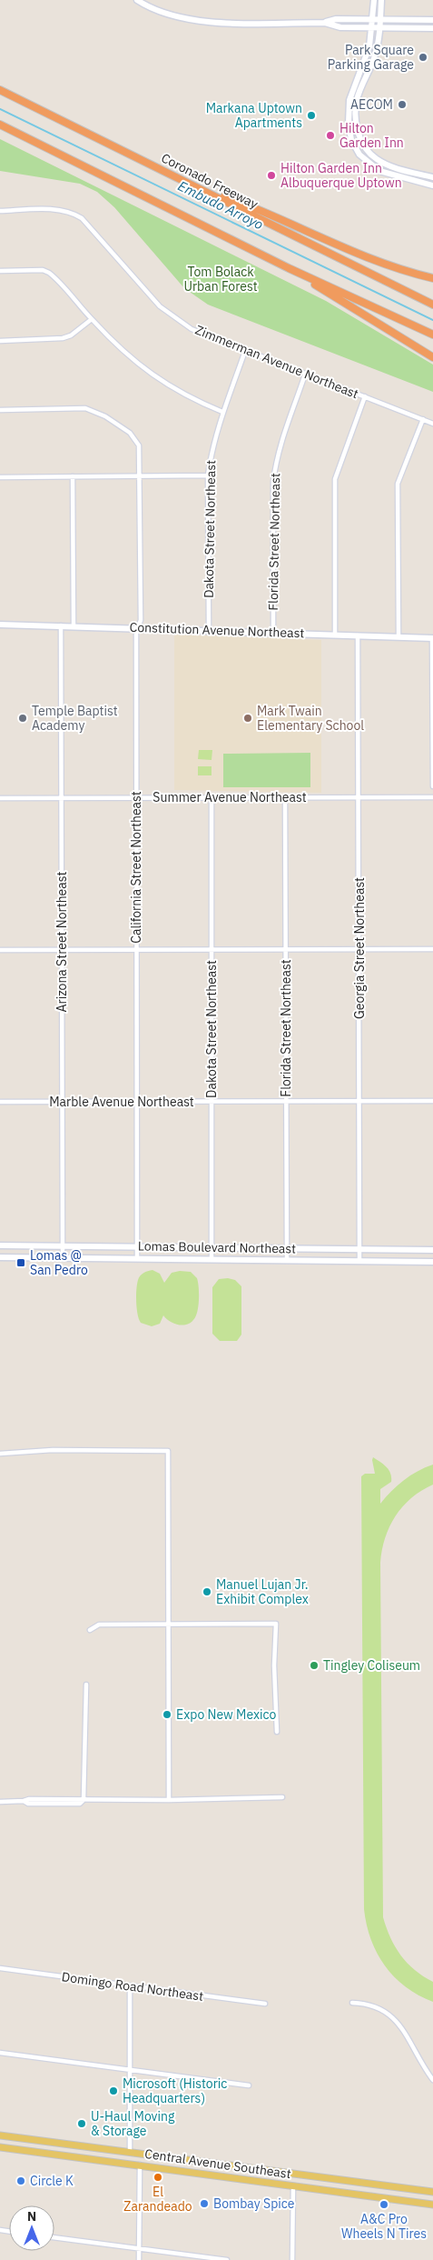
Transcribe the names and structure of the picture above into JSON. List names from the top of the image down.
{
  "streets": {
    "highway": ["Coronado Freeway"],
    "main road": ["Central Avenue Southeast"],
    "street": [
      "Zimmerman Avenue Northeast",
      "Dakota Street Northeast",
      "Florida Street Northeast",
      "Constitution Avenue Northeast",
      "Summer Avenue Northeast",
      "California Street Northeast",
      "Arizona Street Northeast",
      "Georgia Street Northeast",
      "Marble Avenue Northeast",
      "Lomas Boulevard Northeast",
      "Domingo Road Northeast"
    ]
  },
  "crossings": [
    ["Zimmerman Avenue Northeast", "Dakota Street Northeast"],
    ["Zimmerman Avenue Northeast", "Florida Street Northeast"],
    ["Dakota Street Northeast", "Constitution Avenue Northeast"],
    ["Dakota Street Northeast", "Summer Avenue Northeast"],
    ["Dakota Street Northeast", "Marble Avenue Northeast"],
    ["Dakota Street Northeast", "Lomas Boulevard Northeast"],
    ["Florida Street Northeast", "Constitution Avenue Northeast"],
    ["Florida Street Northeast", "Summer Avenue Northeast"],
    ["Florida Street Northeast", "Marble Avenue Northeast"],
    ["Florida Street Northeast", "Lomas Boulevard Northeast"],
    ["Constitution Avenue Northeast", "California Street Northeast"],
    ["Constitution Avenue Northeast", "Arizona Street Northeast"],
    ["Constitution Avenue Northeast", "Georgia Street Northeast"],
    ["Summer Avenue Northeast", "California Street Northeast"],
    ["Summer Avenue Northeast", "Arizona Street Northeast"],
    ["Summer Avenue Northeast", "Georgia Street Northeast"],
    ["California Street Northeast", "Marble Avenue Northeast"],
    ["California Street Northeast", "Lomas Boulevard Northeast"],
    ["Arizona Street Northeast", "Marble Avenue Northeast"],
    ["Arizona Street Northeast", "Lomas Boulevard Northeast"],
    ["Georgia Street Northeast", "Marble Avenue Northeast"],
    ["Georgia Street Northeast", "Lomas Boulevard Northeast"]
  ],
  "water": ["Embudo Arroyo"],
  "parks": ["Tom Bolack Urban Forest"],
  "places": {
    "other": [
      "Park Square Parking Garage",
      "AECOM",
      "Markana Uptown Apartments",
      "Hilton Garden Inn",
      "Hilton Garden Inn Albuquerque Uptown",
      "Temple Baptist Academy",
      "Mark Twain Elementary School",
      "Manuel Lujan Jr. Exhibit Complex",
      "Tingley Coliseum",
      "Expo New Mexico",
      "Microsoft (Historic Headquarters)",
      "U-Haul Moving & Storage",
      "El Zarandeado",
      "Circle K",
      "Bombay Spice",
      "A&C Pro Wheels N Tires"
    ],
    "transit": ["Lomas @ San Pedro"]
  },
  "north": "top"
}
